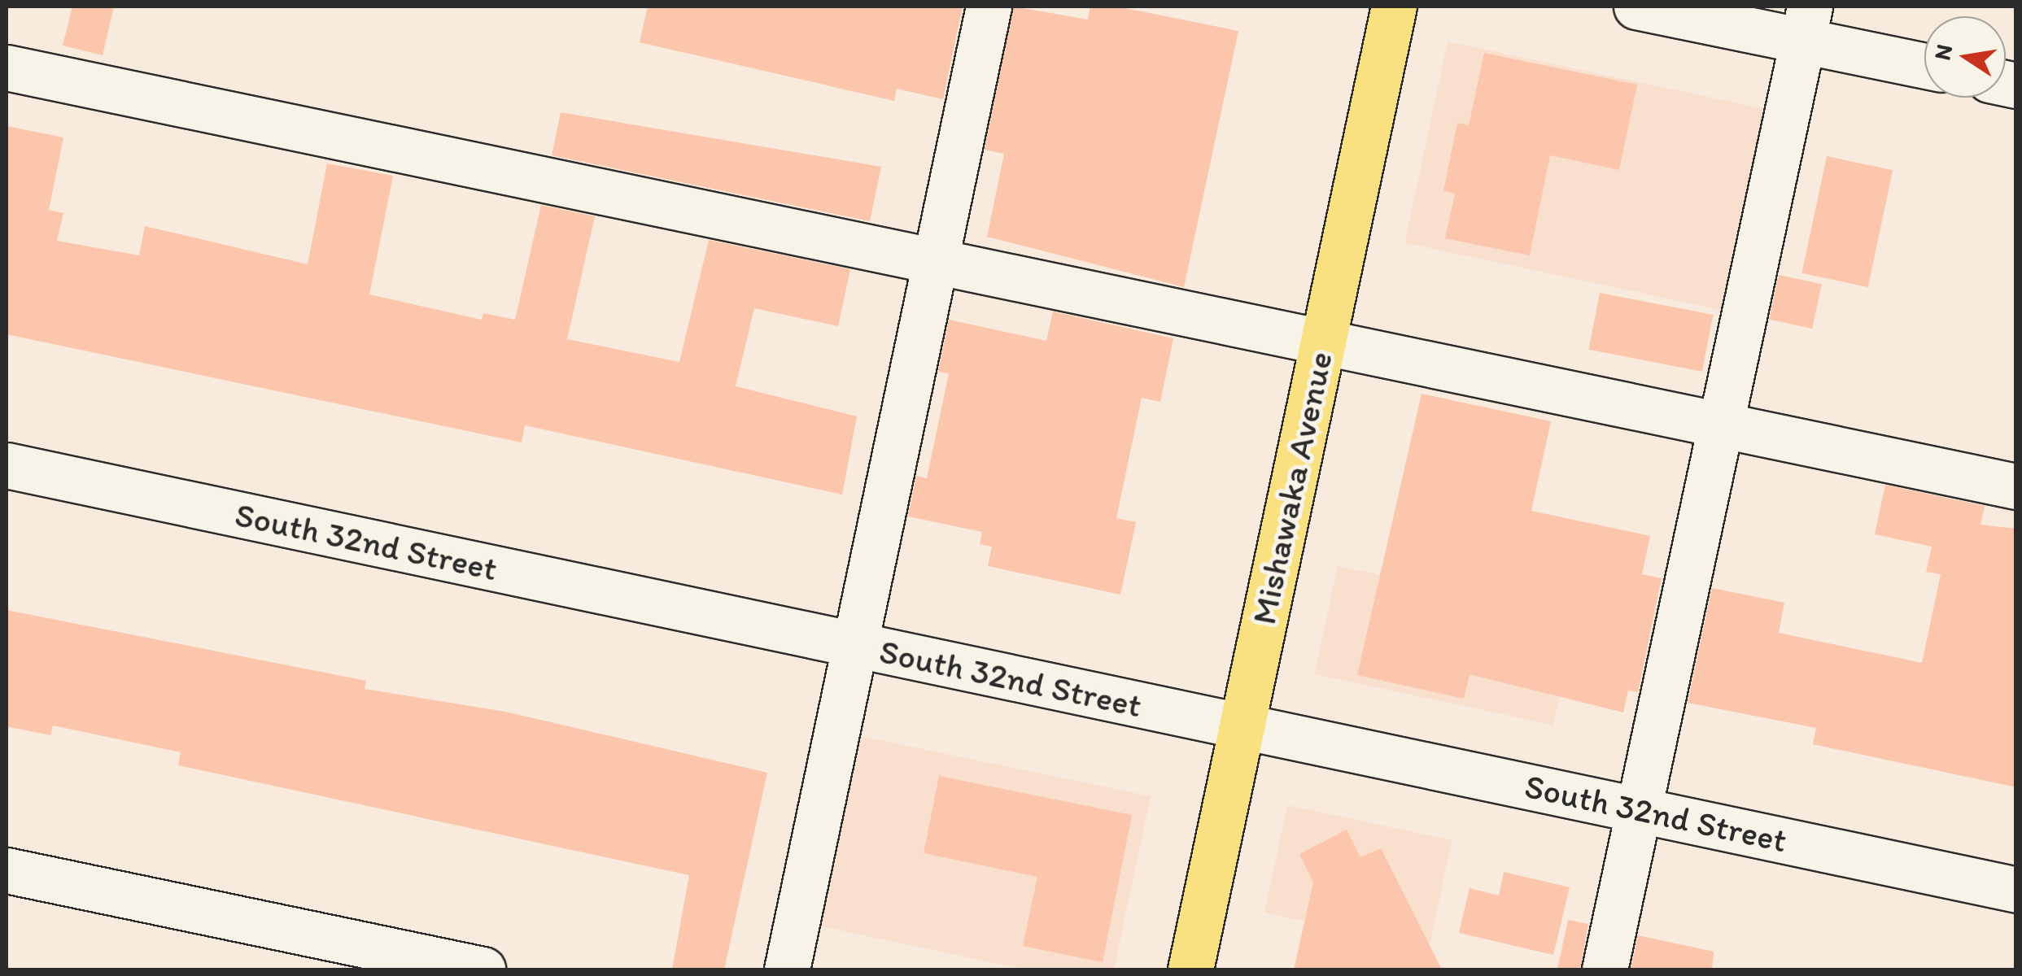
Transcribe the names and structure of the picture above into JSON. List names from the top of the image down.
{
  "streets": {
    "main road": ["Mishawaka Avenue"],
    "street": ["South 32nd Street"]
  },
  "crossings": [
    ["Mishawaka Avenue", "South 32nd Street"]
  ],
  "north": "left"
}
